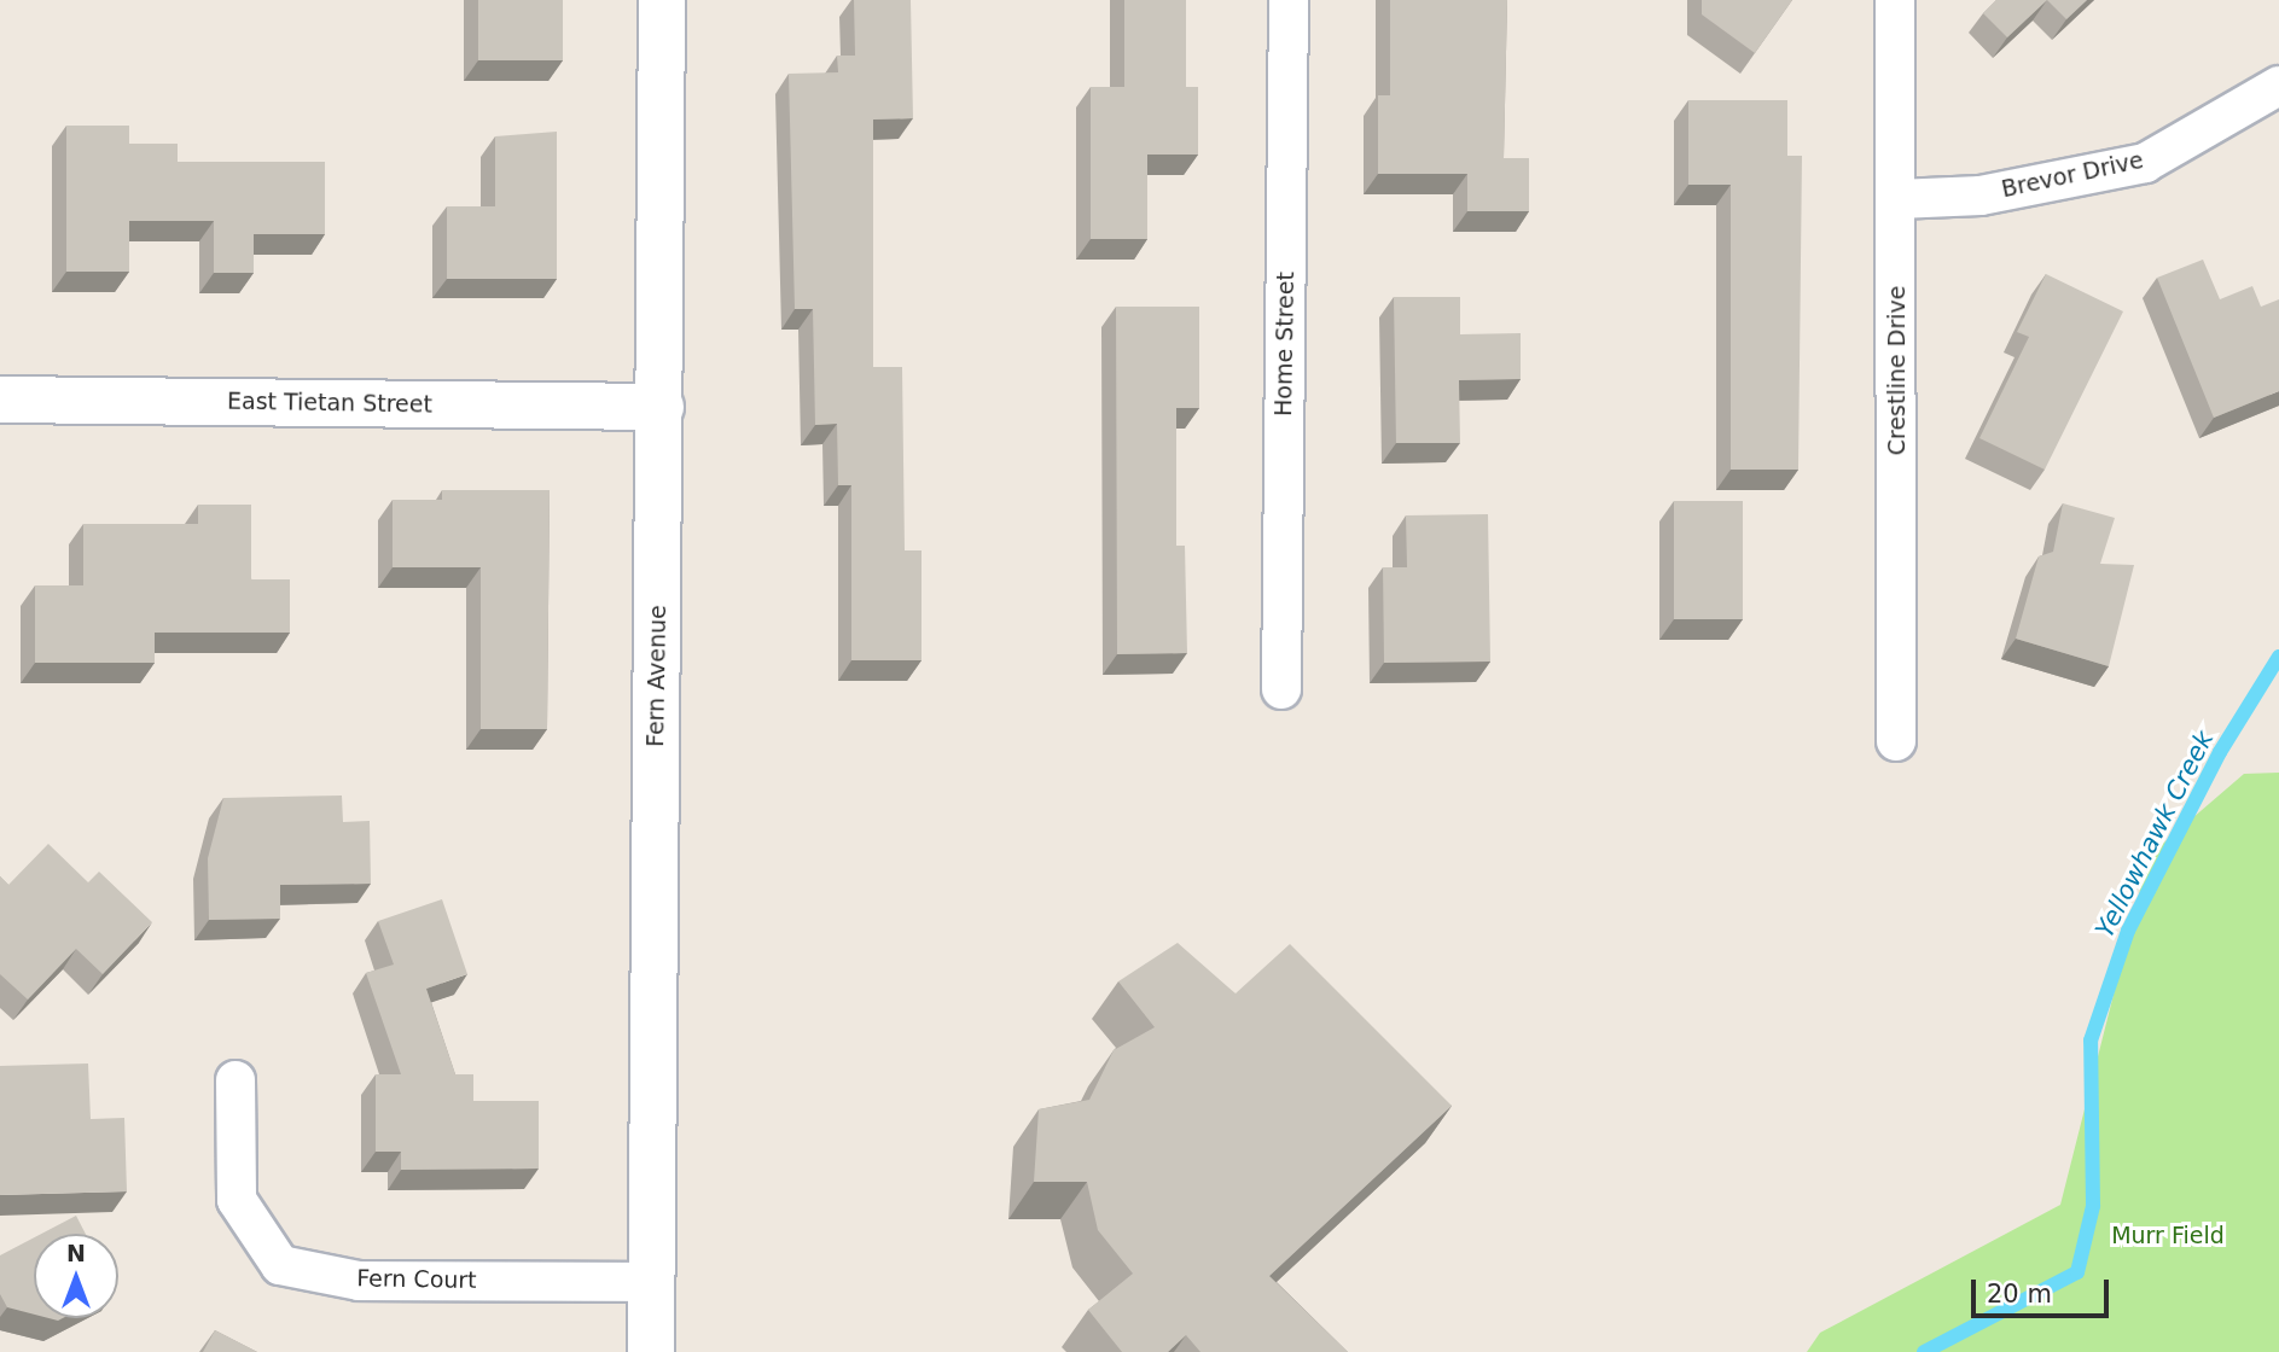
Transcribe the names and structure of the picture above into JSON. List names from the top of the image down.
{
  "streets": {
    "main road": ["East Tietan Street", "Fern Avenue"],
    "street": [
      "Brevor Drive",
      "Home Street",
      "Crestline Drive",
      "Fern Court"
    ]
  },
  "crossings": [
    ["Brevor Drive", "Crestline Drive"],
    ["East Tietan Street", "Fern Avenue"],
    ["Fern Avenue", "Fern Court"]
  ],
  "water": ["Yellowhawk Creek"],
  "parks": ["Murr Field"],
  "scale_bar": "20 m",
  "north": "top"
}
